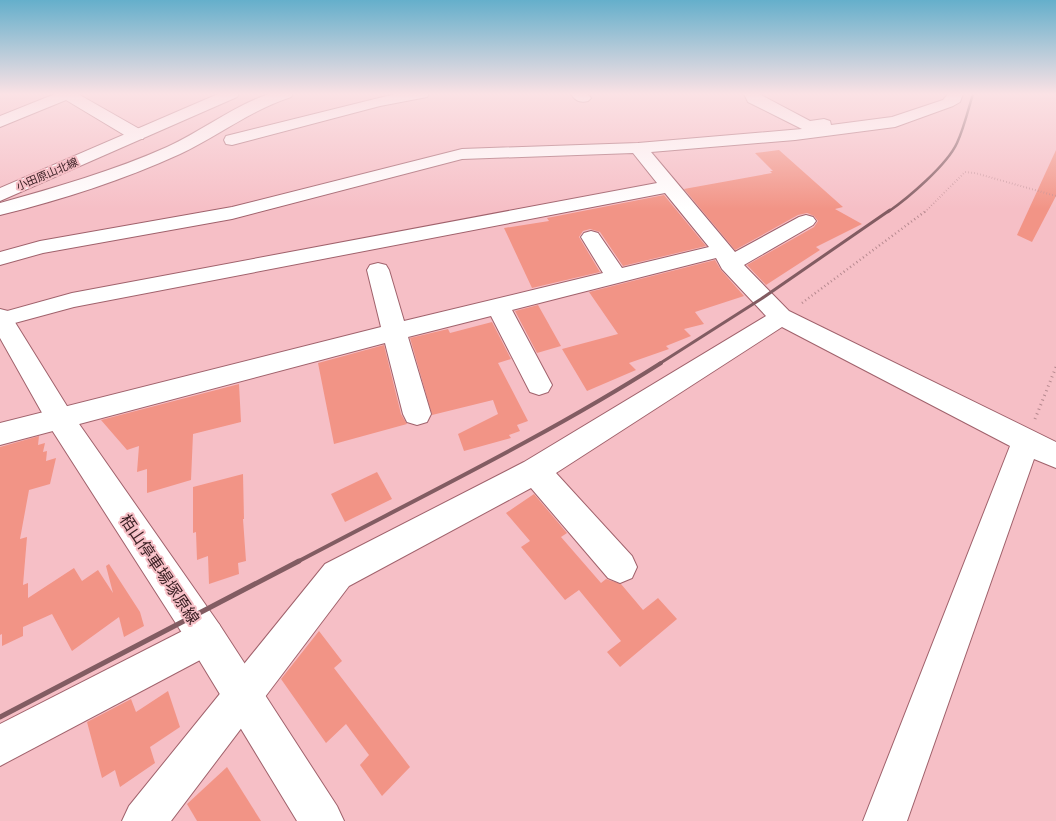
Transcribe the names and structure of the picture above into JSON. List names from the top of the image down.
{
  "streets": {
    "street": ["小田原山北線", "栢山停車場塚原線"]
  }
}
